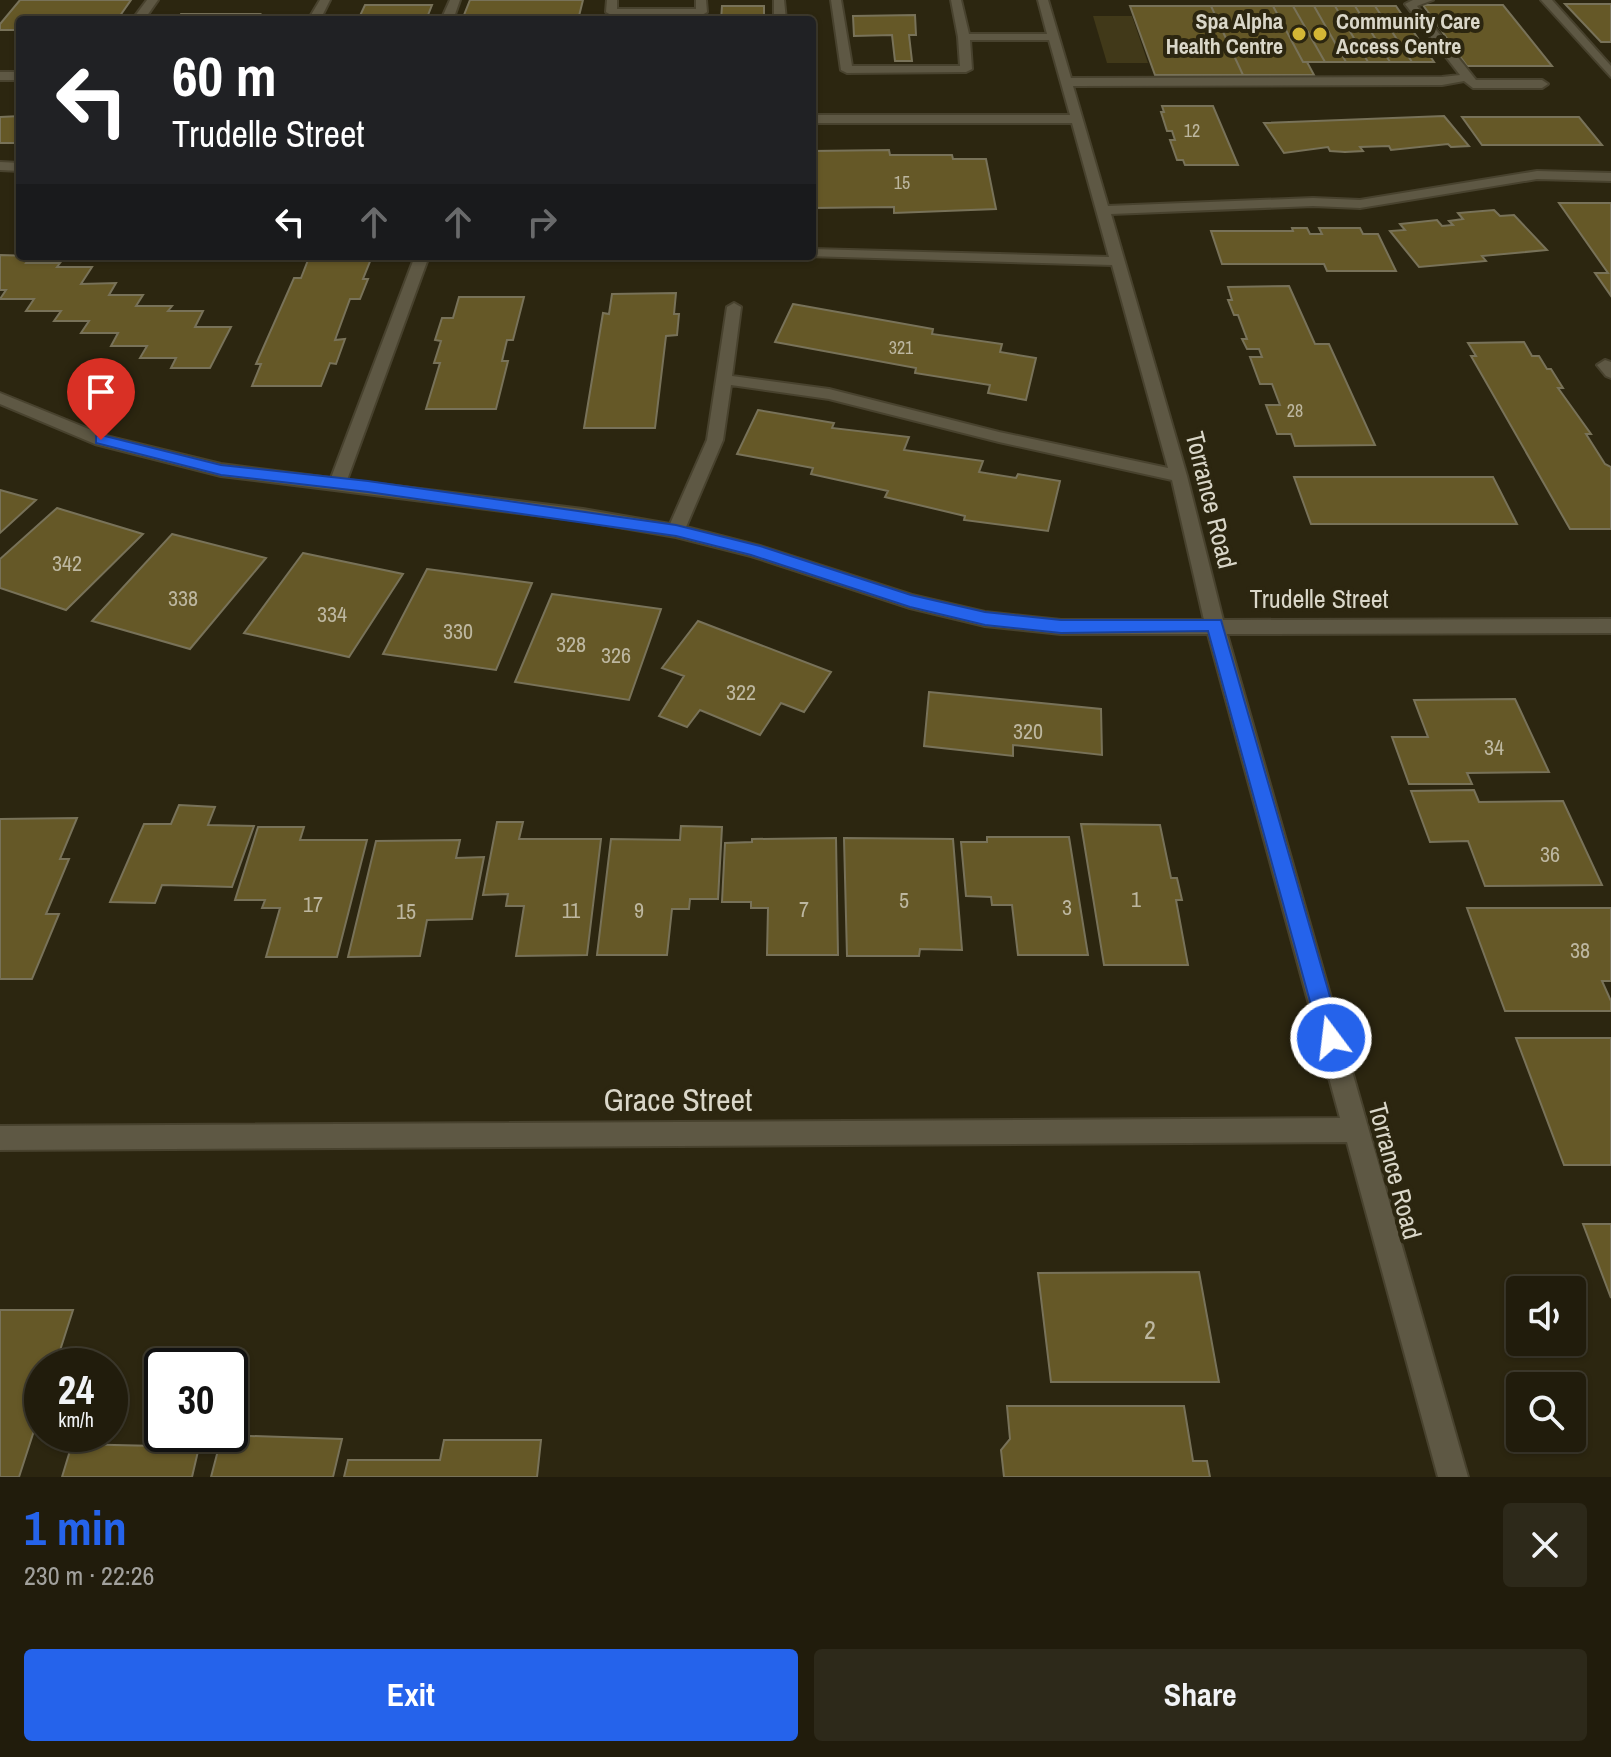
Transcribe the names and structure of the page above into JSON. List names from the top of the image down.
{
  "streets": {
    "street": ["Torrance Road", "Trudelle Street", "Grace Street"]
  },
  "crossings": [
    ["Torrance Road", "Trudelle Street"],
    ["Torrance Road", "Grace Street"]
  ],
  "places": ["Spa Alpha Health Centre", "Community Care Access Centre"],
  "house_numbers": [
    "12",
    "15",
    "321",
    "28",
    "342",
    "338",
    "334",
    "330",
    "328",
    "326",
    "322",
    "320",
    "34",
    "36",
    "1",
    "5",
    "17",
    "3",
    "7",
    "11",
    "9",
    "15",
    "38",
    "2"
  ],
  "page": {
    "turn": ["60 m", "Trudelle Street"],
    "speed": "24 km/h",
    "limit": "30",
    "heading": ["1 min", "230 m · 22:26"],
    "buttons": ["Exit", "Share"]
  }
}
